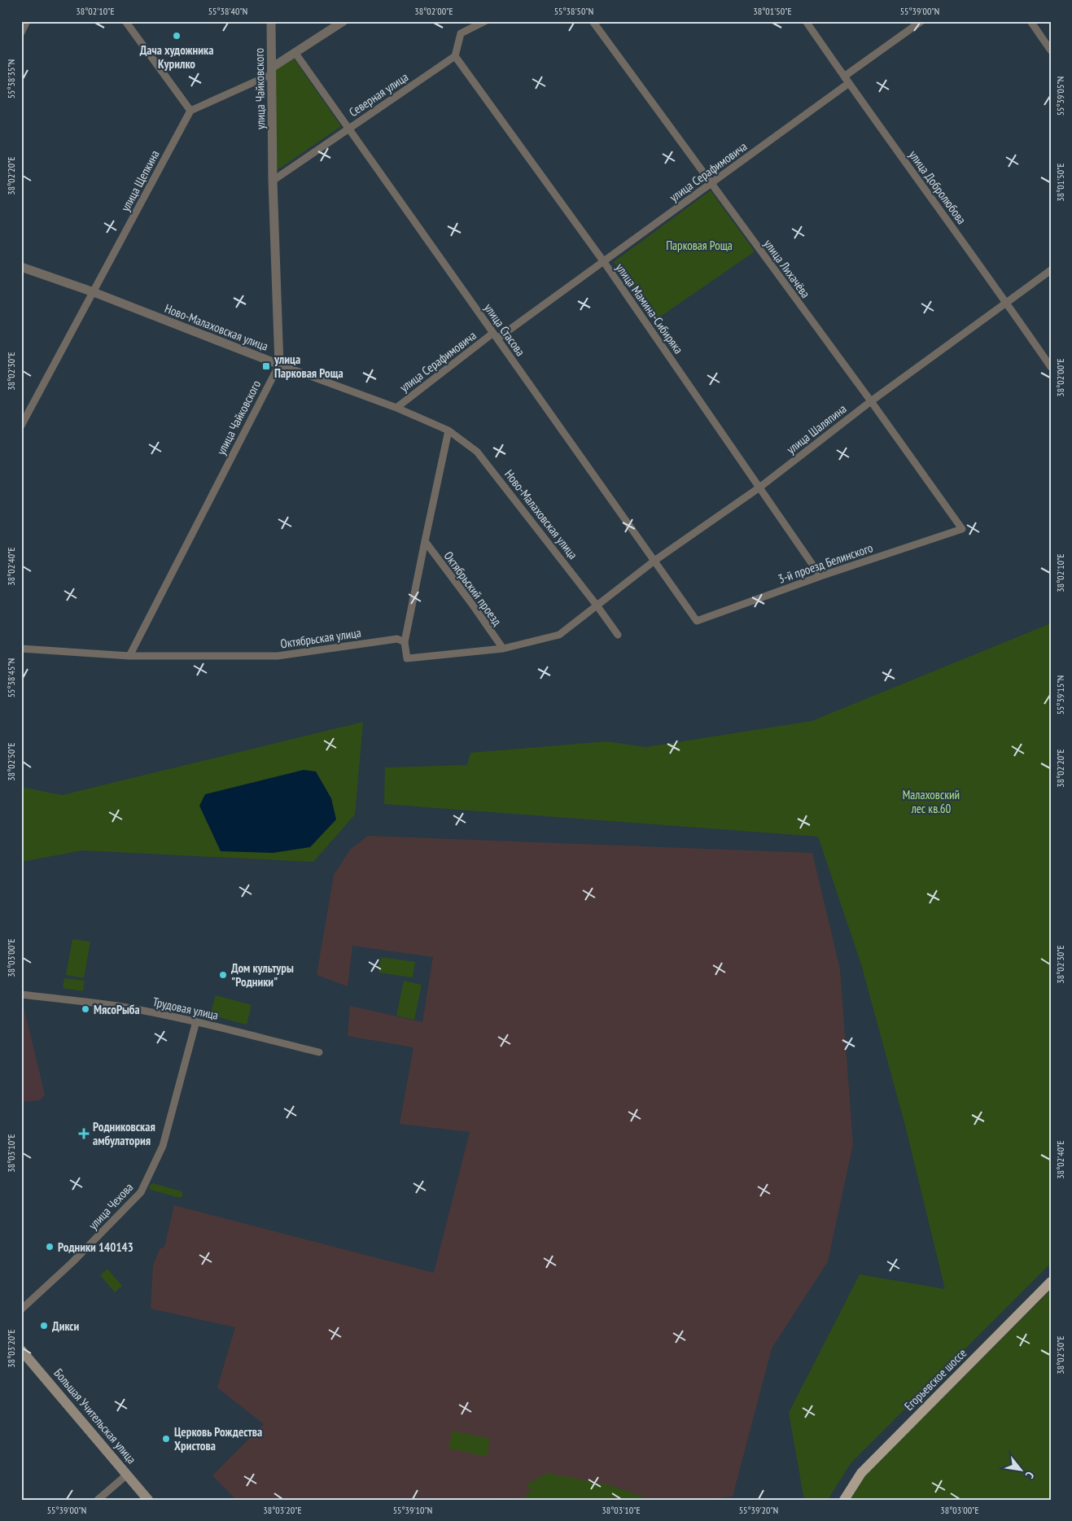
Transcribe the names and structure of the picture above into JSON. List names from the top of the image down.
{
  "streets": {
    "main road": ["Егорьевское шоссе", "Большая Учительская улица"],
    "street": [
      "улица Чайковского",
      "Северная улица",
      "улица Серафимовича",
      "улица Щепкина",
      "улица Добролюбова",
      "улица Лихачёва",
      "улица Мамина-Сибиряка",
      "Ново-Малаховская улица",
      "улица Стасова",
      "улица Шаляпина",
      "3-й проезд Белинского",
      "Октябрьский проезд",
      "Октябрьская улица",
      "Трудовая улица",
      "улица Чехова"
    ]
  },
  "crossings": [
    ["улица Чайковского", "Северная улица"],
    ["улица Чайковского", "Ново-Малаховская улица"],
    ["улица Чайковского", "Октябрьская улица"],
    ["Северная улица", "улица Мамина-Сибиряка"],
    ["Северная улица", "улица Стасова"],
    ["улица Серафимовича", "улица Добролюбова"],
    ["улица Серафимовича", "улица Лихачёва"],
    ["улица Серафимовича", "улица Мамина-Сибиряка"],
    ["улица Серафимовича", "Ново-Малаховская улица"],
    ["улица Серафимовича", "улица Стасова"],
    ["улица Щепкина", "Ново-Малаховская улица"],
    ["улица Добролюбова", "улица Шаляпина"],
    ["улица Лихачёва", "улица Шаляпина"],
    ["улица Лихачёва", "3-й проезд Белинского"],
    ["улица Мамина-Сибиряка", "улица Шаляпина"],
    ["улица Мамина-Сибиряка", "3-й проезд Белинского"],
    ["Ново-Малаховская улица", "улица Шаляпина"],
    ["улица Стасова", "улица Шаляпина"],
    ["улица Стасова", "3-й проезд Белинского"],
    ["Трудовая улица", "улица Чехова"]
  ],
  "parks": ["Парковая Роща", "Малаховский лес кв.60"],
  "places": {
    "other": [
      "Дача художника Курилко",
      "Дом культуры \"Родники\"",
      "МясоРыба",
      "Родники 140143",
      "Дикси",
      "Церковь Рождества Христова"
    ],
    "transit": ["улица Парковая Роща"],
    "health": ["Родниковская амбулатория"]
  },
  "north": "bottom right",
  "coordinates": [
    "38°02'10\"E",
    "55°38'40\"N",
    "38°02'00\"E",
    "55°38'50\"N",
    "38°01'50\"E",
    "55°39'00\"N",
    "55°38'35\"N",
    "55°39'05\"N",
    "38°02'20\"E",
    "38°02'30\"E",
    "38°02'40\"E",
    "55°38'45\"N",
    "55°39'15\"N",
    "38°02'50\"E",
    "38°03'00\"E",
    "38°03'10\"E",
    "38°03'20\"E",
    "55°39'10\"N",
    "55°39'20\"N"
  ]
}
